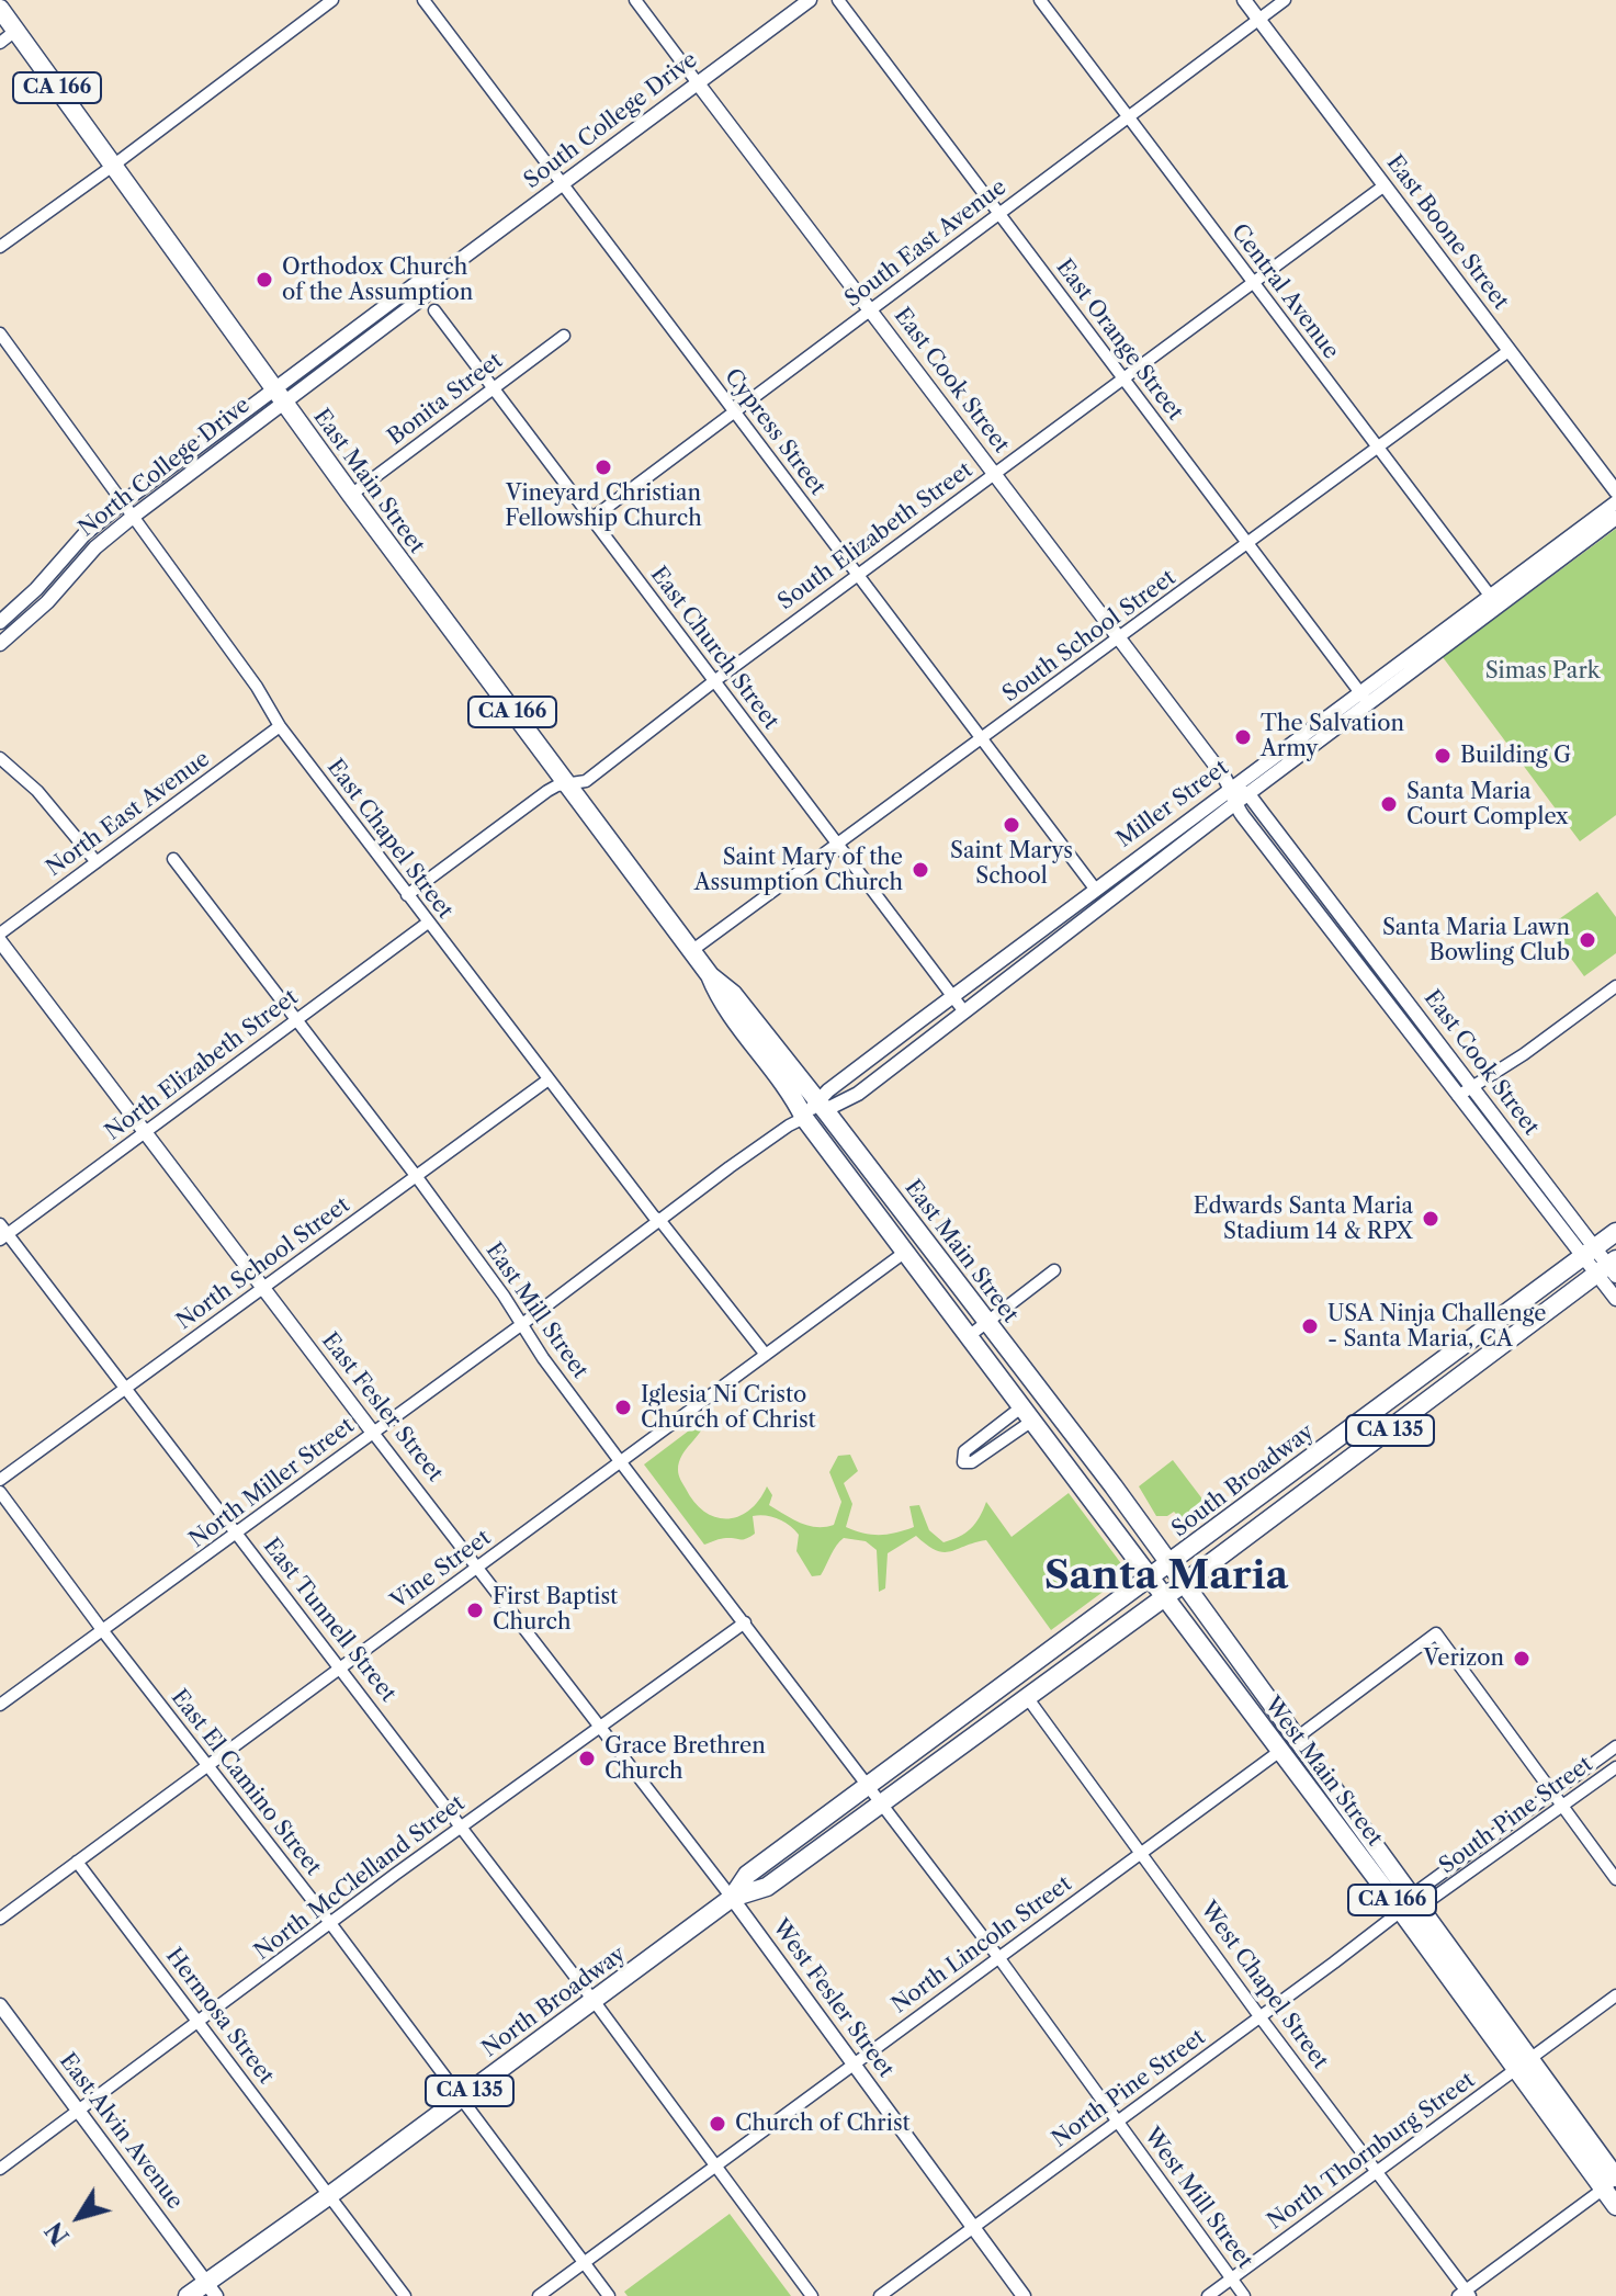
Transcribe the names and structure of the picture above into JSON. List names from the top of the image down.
{
  "streets": {
    "main road": [
      "CA 166",
      "East Main Street",
      "CA 135",
      "South Broadway",
      "West Main Street",
      "North Broadway"
    ],
    "street": [
      "South College Drive",
      "East Boone Street",
      "South East Avenue",
      "Central Avenue",
      "East Orange Street",
      "East Cook Street",
      "Bonita Street",
      "Cypress Street",
      "North College Drive",
      "South Elizabeth Street",
      "South School Street",
      "East Church Street",
      "Miller Street",
      "North East Avenue",
      "East Chapel Street",
      "North Elizabeth Street",
      "North School Street",
      "East Mill Street",
      "East Fesler Street",
      "North Miller Street",
      "Vine Street",
      "East Tunnell Street",
      "East El Camino Street",
      "South Pine Street",
      "North McClelland Street",
      "North Lincoln Street",
      "West Chapel Street",
      "West Fesler Street",
      "Hermosa Street",
      "North Pine Street",
      "East Alvin Avenue",
      "North Thornburg Street",
      "West Mill Street"
    ]
  },
  "crossings": [
    ["South College Drive", "East Cook Street"],
    ["South College Drive", "Cypress Street"],
    ["South College Drive", "North College Drive"],
    ["South College Drive", "East Main Street"],
    ["East Boone Street", "South East Avenue"],
    ["East Boone Street", "South Elizabeth Street"],
    ["East Boone Street", "South School Street"],
    ["South East Avenue", "Central Avenue"],
    ["South East Avenue", "East Orange Street"],
    ["South East Avenue", "East Cook Street"],
    ["South East Avenue", "Cypress Street"],
    ["South East Avenue", "East Church Street"],
    ["Central Avenue", "South Elizabeth Street"],
    ["Central Avenue", "South School Street"],
    ["Central Avenue", "Miller Street"],
    ["East Orange Street", "South Elizabeth Street"],
    ["East Orange Street", "South School Street"],
    ["East Orange Street", "Miller Street"],
    ["East Cook Street", "South Elizabeth Street"],
    ["East Cook Street", "South School Street"],
    ["East Cook Street", "Miller Street"],
    ["East Cook Street", "South Broadway"],
    ["Bonita Street", "East Main Street"],
    ["Bonita Street", "East Church Street"],
    ["Cypress Street", "South Elizabeth Street"],
    ["Cypress Street", "South School Street"],
    ["Cypress Street", "Miller Street"],
    ["North College Drive", "East Main Street"],
    ["North College Drive", "East Chapel Street"],
    ["East Main Street", "South Elizabeth Street"],
    ["East Main Street", "South School Street"],
    ["East Main Street", "Miller Street"],
    ["East Main Street", "South Broadway"],
    ["East Main Street", "North Miller Street"],
    ["East Main Street", "Vine Street"],
    ["East Main Street", "West Main Street"],
    ["East Main Street", "North Broadway"],
    ["South Elizabeth Street", "East Church Street"],
    ["South School Street", "East Church Street"],
    ["East Church Street", "Miller Street"],
    ["Miller Street", "North Miller Street"],
    ["North East Avenue", "East Chapel Street"],
    ["East Chapel Street", "North Elizabeth Street"],
    ["East Chapel Street", "North School Street"],
    ["East Chapel Street", "North Miller Street"],
    ["East Chapel Street", "Vine Street"],
    ["North Elizabeth Street", "East Mill Street"],
    ["North Elizabeth Street", "East Fesler Street"],
    ["North Elizabeth Street", "East Tunnell Street"],
    ["North School Street", "East Mill Street"],
    ["North School Street", "East Fesler Street"],
    ["North School Street", "East Tunnell Street"],
    ["East Mill Street", "North Miller Street"],
    ["East Mill Street", "Vine Street"],
    ["East Mill Street", "North McClelland Street"],
    ["East Mill Street", "North Broadway"],
    ["East Mill Street", "West Mill Street"],
    ["East Fesler Street", "North Miller Street"],
    ["East Fesler Street", "Vine Street"],
    ["East Fesler Street", "North McClelland Street"],
    ["East Fesler Street", "West Fesler Street"],
    ["East Fesler Street", "North Broadway"],
    ["CA 135", "West Main Street"],
    ["CA 135", "North Broadway"],
    ["South Broadway", "West Main Street"],
    ["South Broadway", "North Broadway"],
    ["North Miller Street", "East Tunnell Street"],
    ["North Miller Street", "East El Camino Street"],
    ["Vine Street", "East Tunnell Street"],
    ["Vine Street", "East El Camino Street"],
    ["Vine Street", "Hermosa Street"],
    ["East Tunnell Street", "North McClelland Street"],
    ["East Tunnell Street", "North Lincoln Street"],
    ["East Tunnell Street", "North Broadway"],
    ["West Main Street", "South Pine Street"],
    ["West Main Street", "North Lincoln Street"],
    ["West Main Street", "North Broadway"],
    ["West Main Street", "North Pine Street"],
    ["West Main Street", "North Thornburg Street"],
    ["East El Camino Street", "North McClelland Street"],
    ["East El Camino Street", "North Lincoln Street"],
    ["East El Camino Street", "North Broadway"],
    ["South Pine Street", "North Pine Street"],
    ["North McClelland Street", "Hermosa Street"],
    ["North McClelland Street", "East Alvin Avenue"],
    ["North Lincoln Street", "West Chapel Street"],
    ["North Lincoln Street", "West Fesler Street"],
    ["North Lincoln Street", "West Mill Street"],
    ["West Chapel Street", "North Broadway"],
    ["West Chapel Street", "North Pine Street"],
    ["West Chapel Street", "North Thornburg Street"],
    ["West Fesler Street", "North Broadway"],
    ["West Fesler Street", "North Pine Street"],
    ["North Broadway", "Hermosa Street"],
    ["North Broadway", "East Alvin Avenue"],
    ["North Broadway", "West Mill Street"],
    ["North Pine Street", "West Mill Street"],
    ["North Thornburg Street", "West Mill Street"]
  ],
  "districts": ["Santa Maria"],
  "parks": ["Simas Park"],
  "places": [
    "Orthodox Church of the Assumption",
    "Vineyard Christian Fellowship Church",
    "The Salvation Army",
    "Building G",
    "Santa Maria Court Complex",
    "Saint Marys School",
    "Saint Mary of the Assumption Church",
    "Santa Maria Lawn Bowling Club",
    "Edwards Santa Maria Stadium 14 & RPX",
    "USA Ninja Challenge - Santa Maria, CA",
    "Iglesia Ni Cristo Church of Christ",
    "First Baptist Church",
    "Verizon",
    "Grace Brethren Church",
    "Church of Christ"
  ],
  "north": "bottom left"
}
